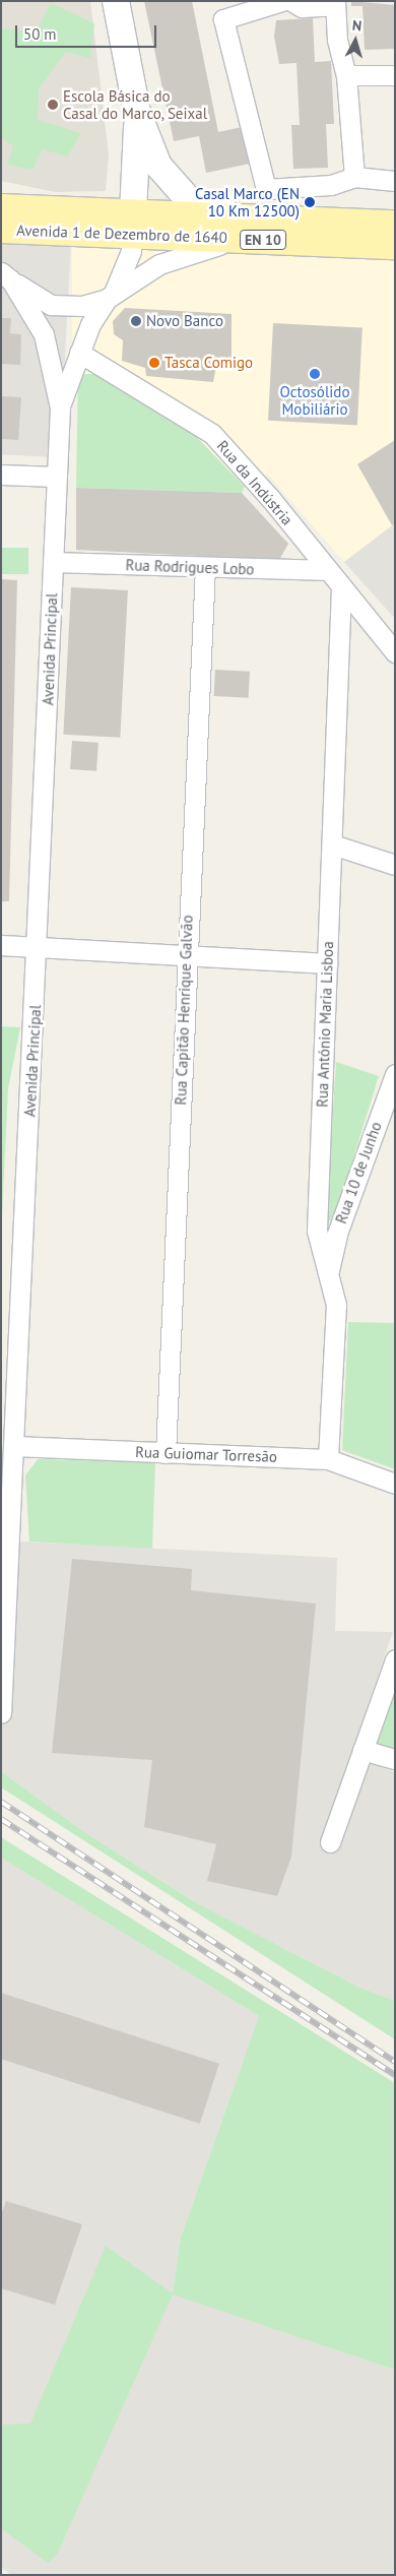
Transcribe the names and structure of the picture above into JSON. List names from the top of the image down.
{
  "streets": {
    "main road": ["Avenida 1 de Dezembro de 1640", "EN 10"],
    "street": [
      "Rua da Indústria",
      "Rua Rodrigues Lobo",
      "Avenida Principal",
      "Rua Capitão Henrique Galvão",
      "Rua António Maria Lisboa",
      "Rua 10 de Junho",
      "Rua Guiomar Torresão"
    ]
  },
  "crossings": [
    ["Avenida 1 de Dezembro de 1640", "Avenida Principal"],
    ["Rua da Indústria", "Rua Rodrigues Lobo"],
    ["Rua da Indústria", "Avenida Principal"],
    ["Rua da Indústria", "Rua António Maria Lisboa"],
    ["Rua Rodrigues Lobo", "Avenida Principal"],
    ["Rua Rodrigues Lobo", "Rua Capitão Henrique Galvão"],
    ["Avenida Principal", "Rua Guiomar Torresão"],
    ["Rua Capitão Henrique Galvão", "Rua Guiomar Torresão"],
    ["Rua António Maria Lisboa", "Rua 10 de Junho"],
    ["Rua António Maria Lisboa", "Rua Guiomar Torresão"]
  ],
  "places": [
    "Escola Básica do Casal do Marco, Seixal",
    "Casal Marco (EN 10 Km 12500)",
    "Novo Banco",
    "Tasca Comigo",
    "Octosólido Mobiliário"
  ],
  "scale_bar": "50 m",
  "north": "top"
}
